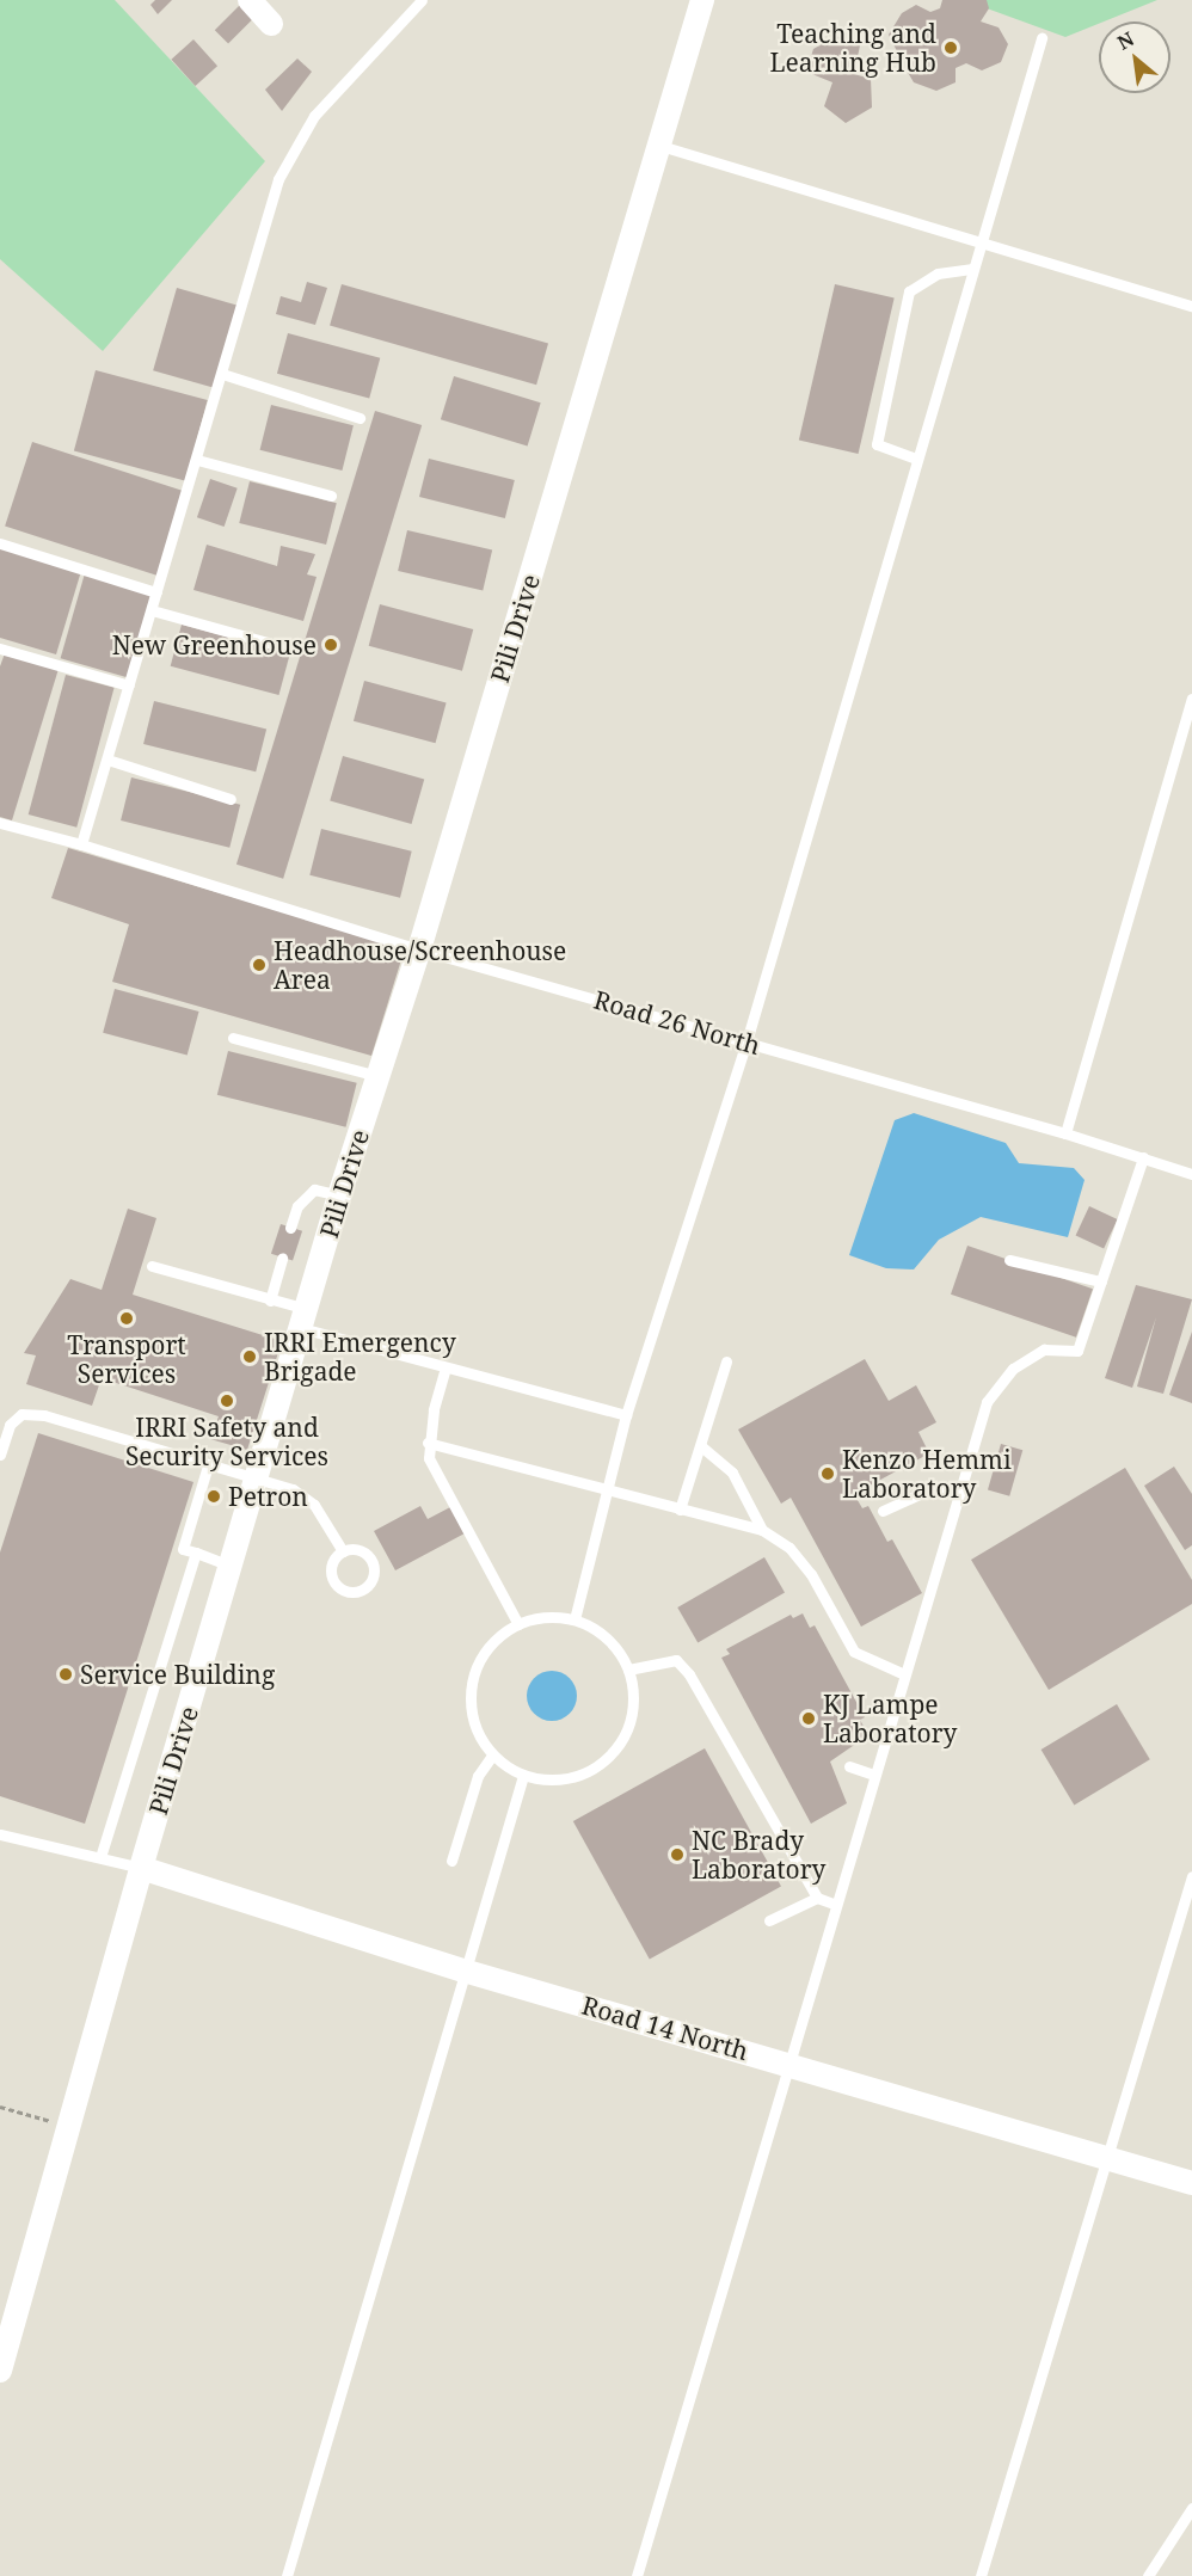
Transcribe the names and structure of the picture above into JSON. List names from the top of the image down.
{
  "streets": {
    "street": ["Pili Drive", "Road 14 North"],
    "lane": ["Road 26 North"]
  },
  "crossings": [
    ["Pili Drive", "Road 26 North"],
    ["Pili Drive", "Road 14 North"]
  ],
  "places": [
    "Teaching and Learning Hub",
    "New Greenhouse",
    "Headhouse/Screenhouse Area",
    "Transport Services",
    "IRRI Emergency Brigade",
    "IRRI Safety and Security Services",
    "Kenzo Hemmi Laboratory",
    "Petron",
    "Service Building",
    "KJ Lampe Laboratory",
    "NC Brady Laboratory"
  ],
  "north": "top left"
}
